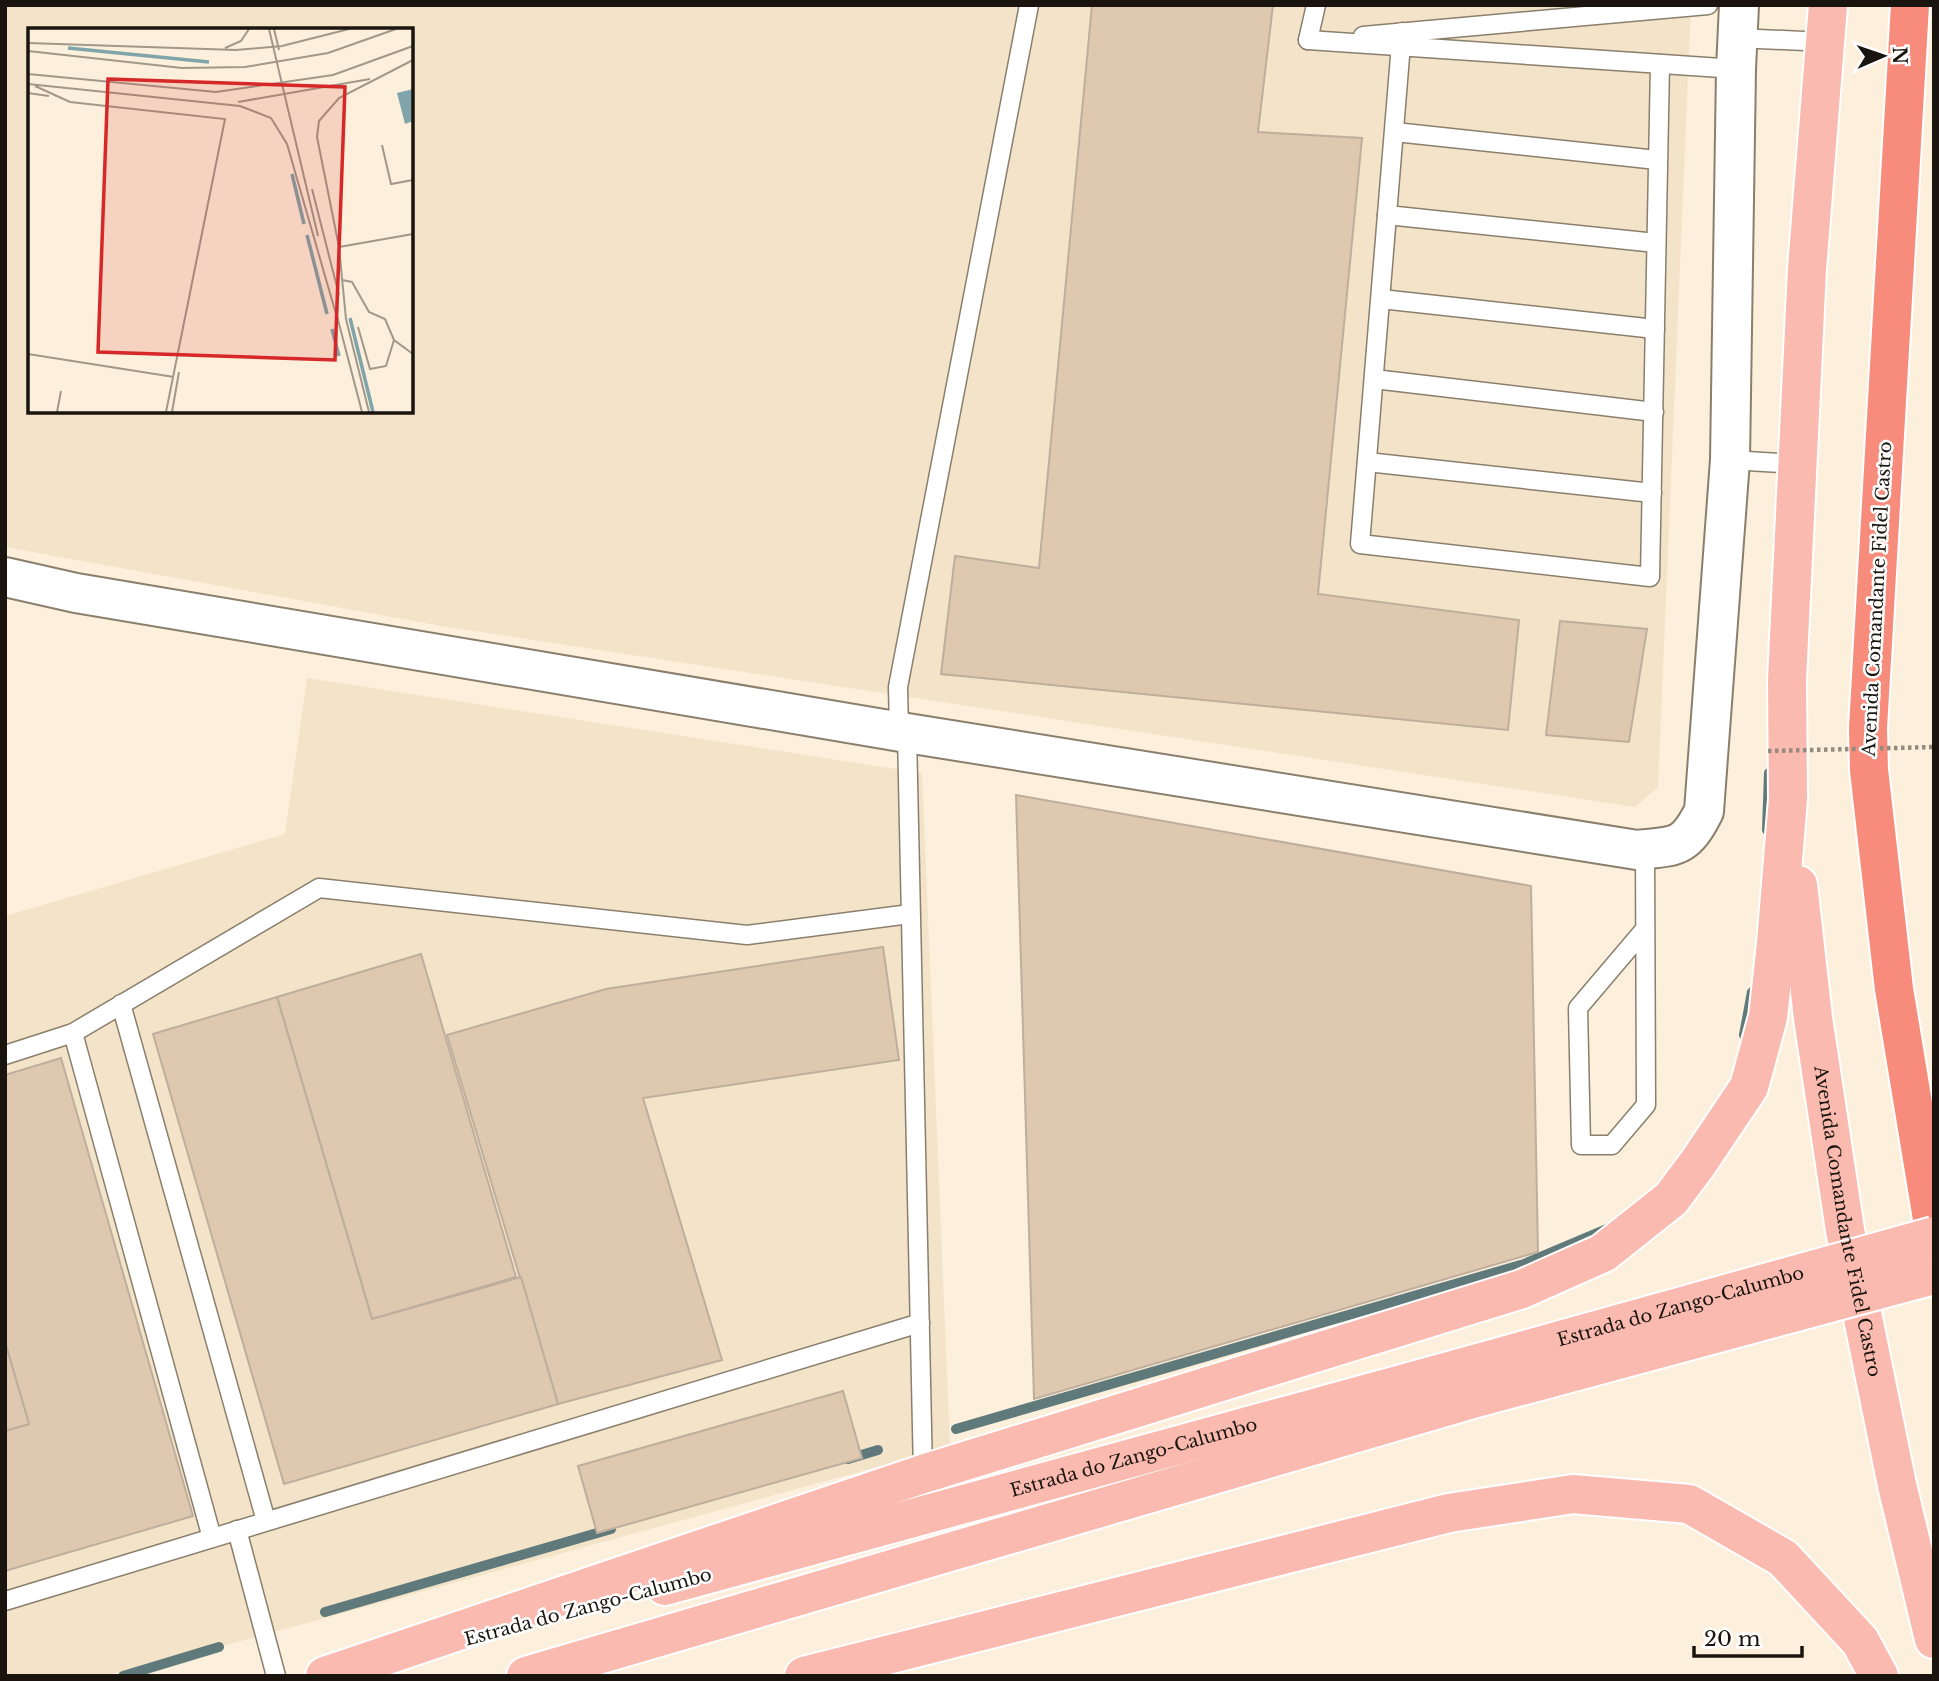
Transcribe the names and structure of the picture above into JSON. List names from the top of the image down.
{
  "streets": {
    "highway": ["Avenida Comandante Fidel Castro"],
    "main road": ["Estrada do Zango-Calumbo"]
  },
  "crossings": [
    ["Avenida Comandante Fidel Castro", "Estrada do Zango-Calumbo"]
  ],
  "scale_bar": "20 m",
  "north": "right"
}
